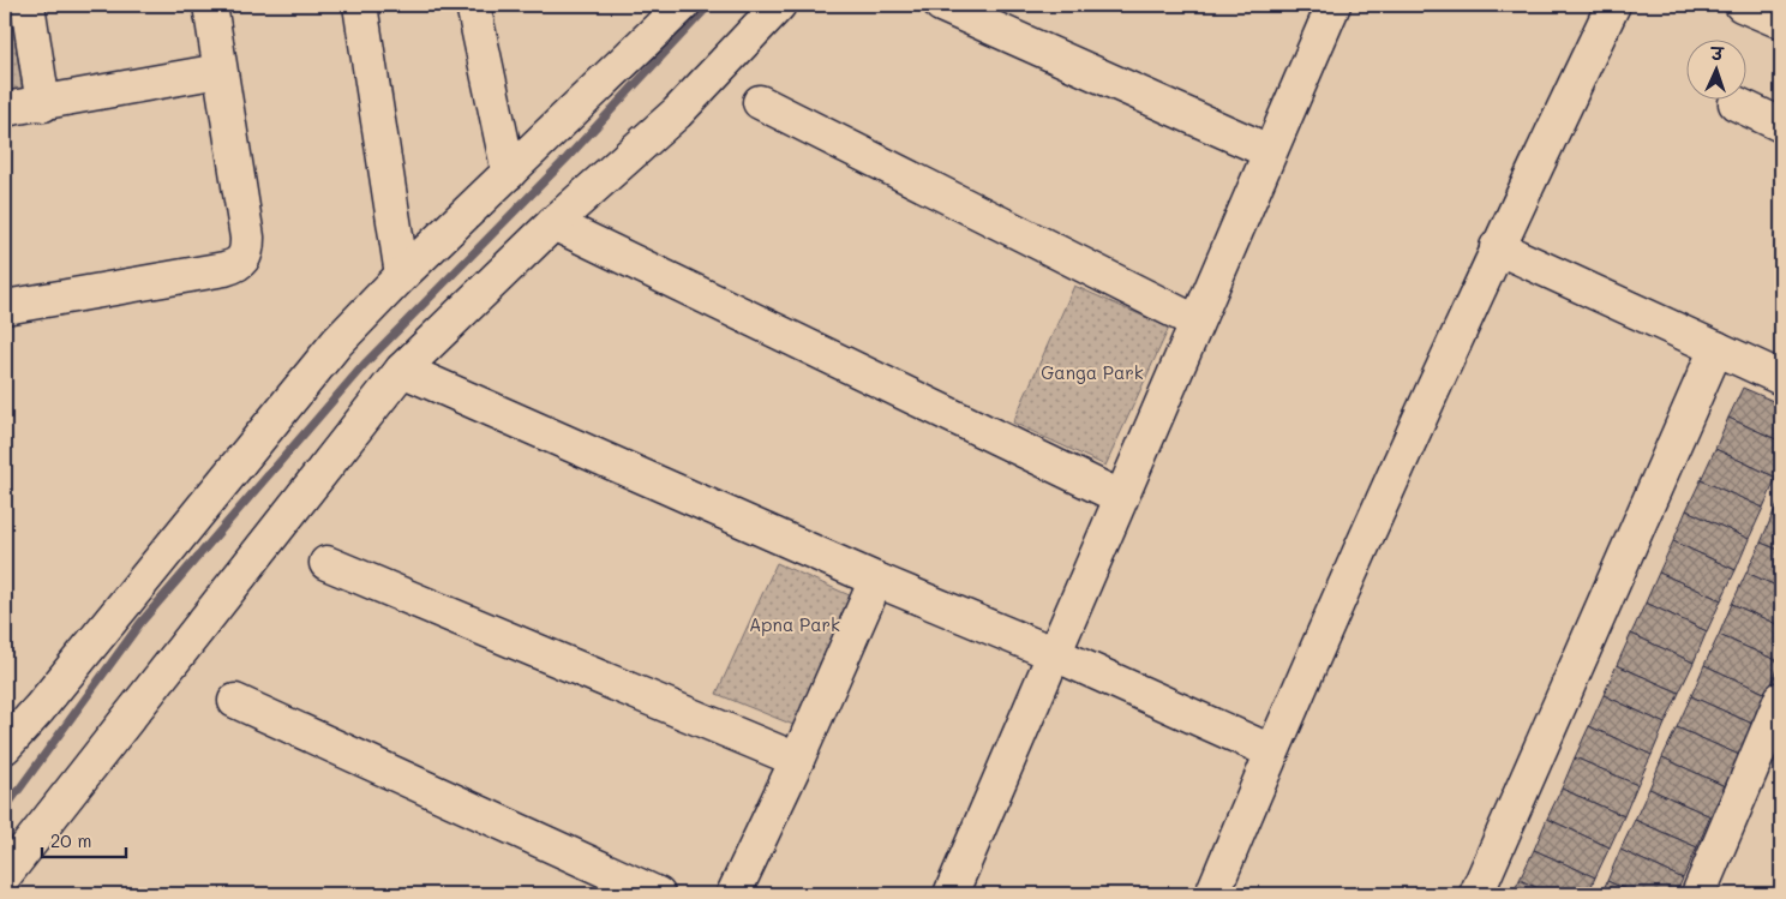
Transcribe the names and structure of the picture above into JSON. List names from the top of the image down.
{
  "parks": ["Ganga Park", "Apna Park"],
  "scale_bar": "20 m",
  "north": "top"
}
